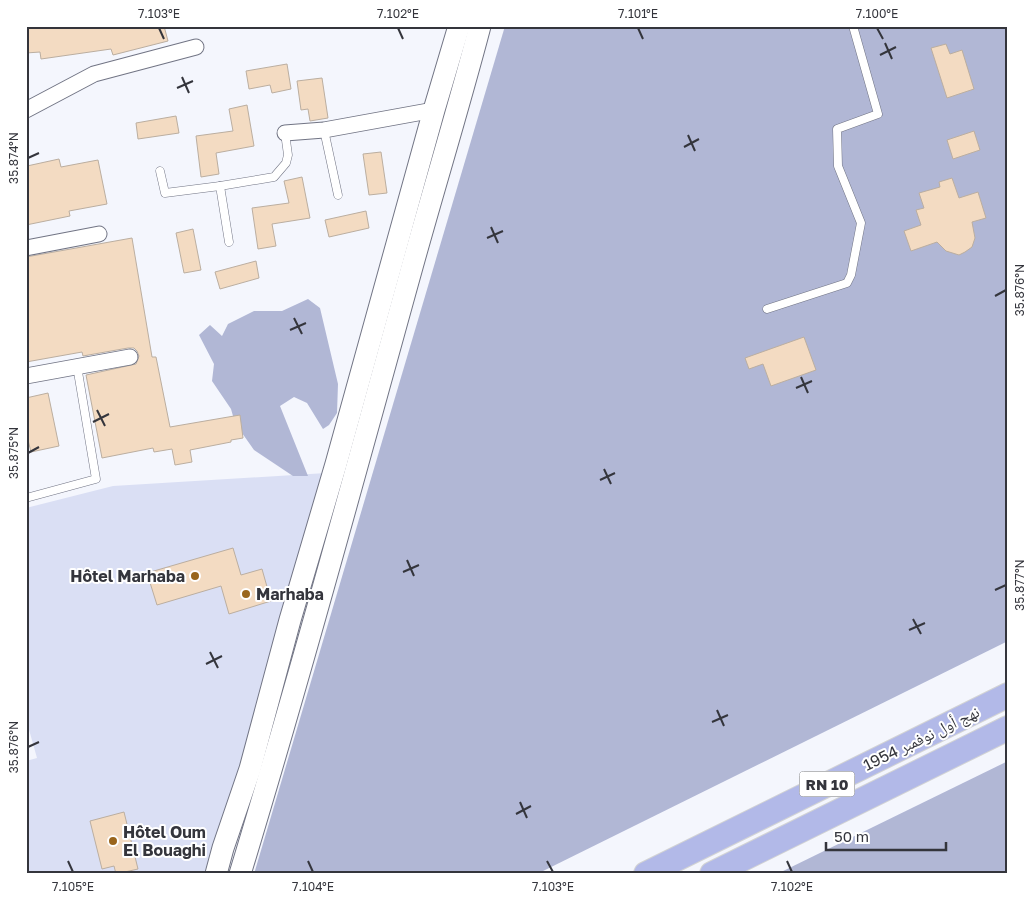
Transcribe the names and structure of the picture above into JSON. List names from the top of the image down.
{
  "streets": {
    "main road": ["نهج أول نوفمبر 1954", "RN 10"]
  },
  "places": ["Hôtel Marhaba", "Marhaba", "Hôtel Oum El Bouaghi"],
  "scale_bar": "50 m",
  "coordinates": [
    "7.103°E",
    "7.102°E",
    "7.101°E",
    "7.100°E",
    "35.874°N",
    "35.876°N",
    "35.875°N",
    "35.877°N",
    "7.105°E",
    "7.104°E"
  ]
}
